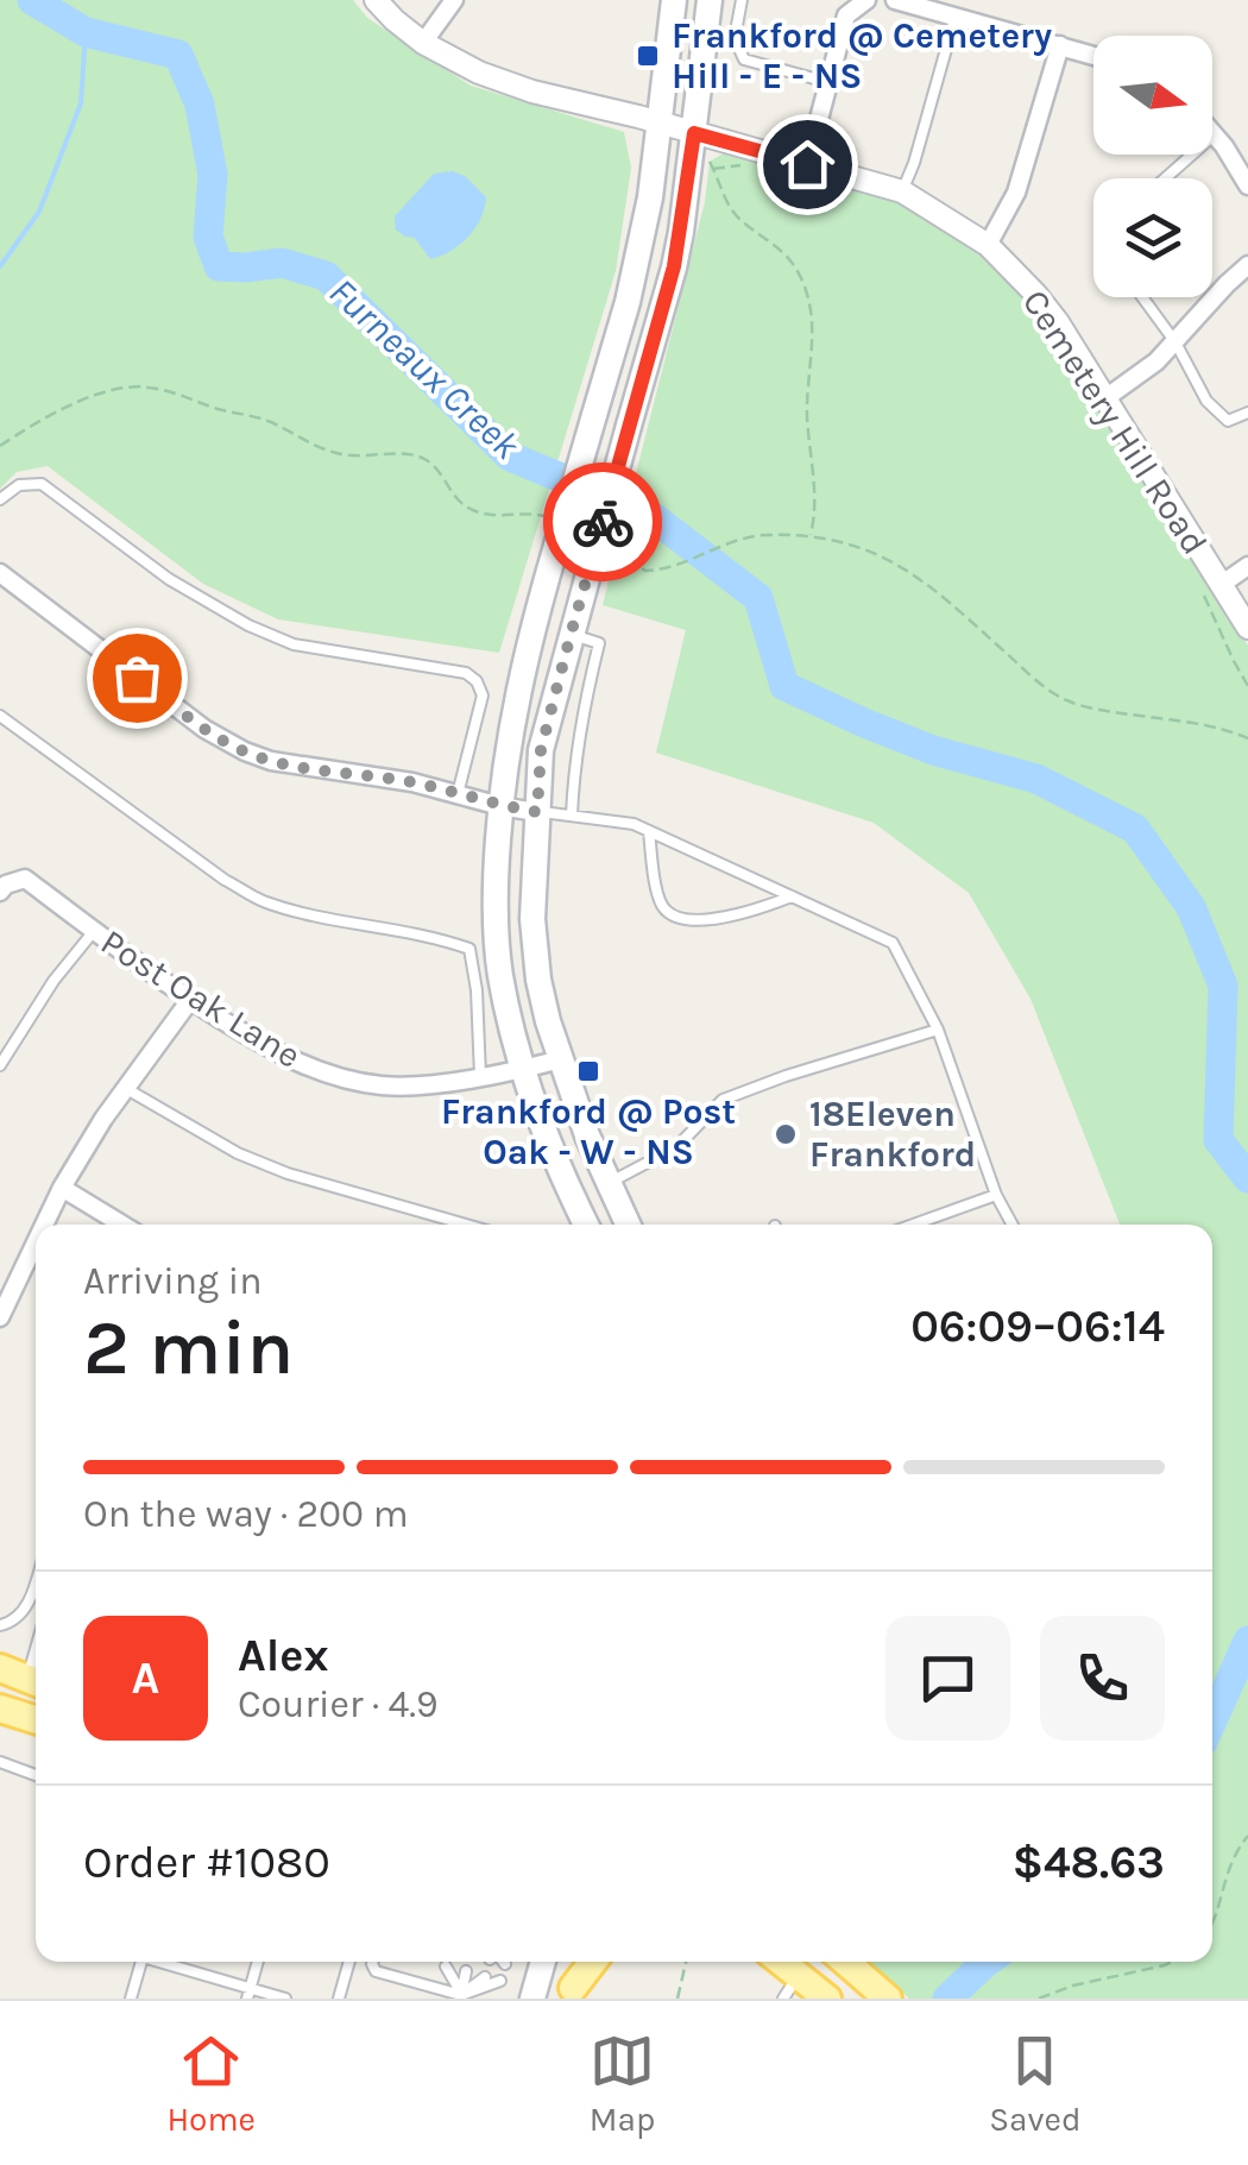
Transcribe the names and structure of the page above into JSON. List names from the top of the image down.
{
  "streets": {
    "street": ["Cemetery Hill Road", "Post Oak Lane"]
  },
  "water": ["Furneaux Creek"],
  "places": {
    "transit": ["Frankford @ Cemetery Hill - E - NS", "Frankford @ Post Oak - W - NS"],
    "other": ["18Eleven Frankford"]
  },
  "north": "right",
  "page": {
    "heading": ["2 min", "Arriving in", "06:09–06:14"],
    "panel": [
      "Alex",
      "Courier · 4.9",
      "Order #1080",
      "$48.63"
    ],
    "bar": "On the way · 200 m",
    "round": "A",
    "tabs": ["Home", "Map", "Saved"]
  }
}
